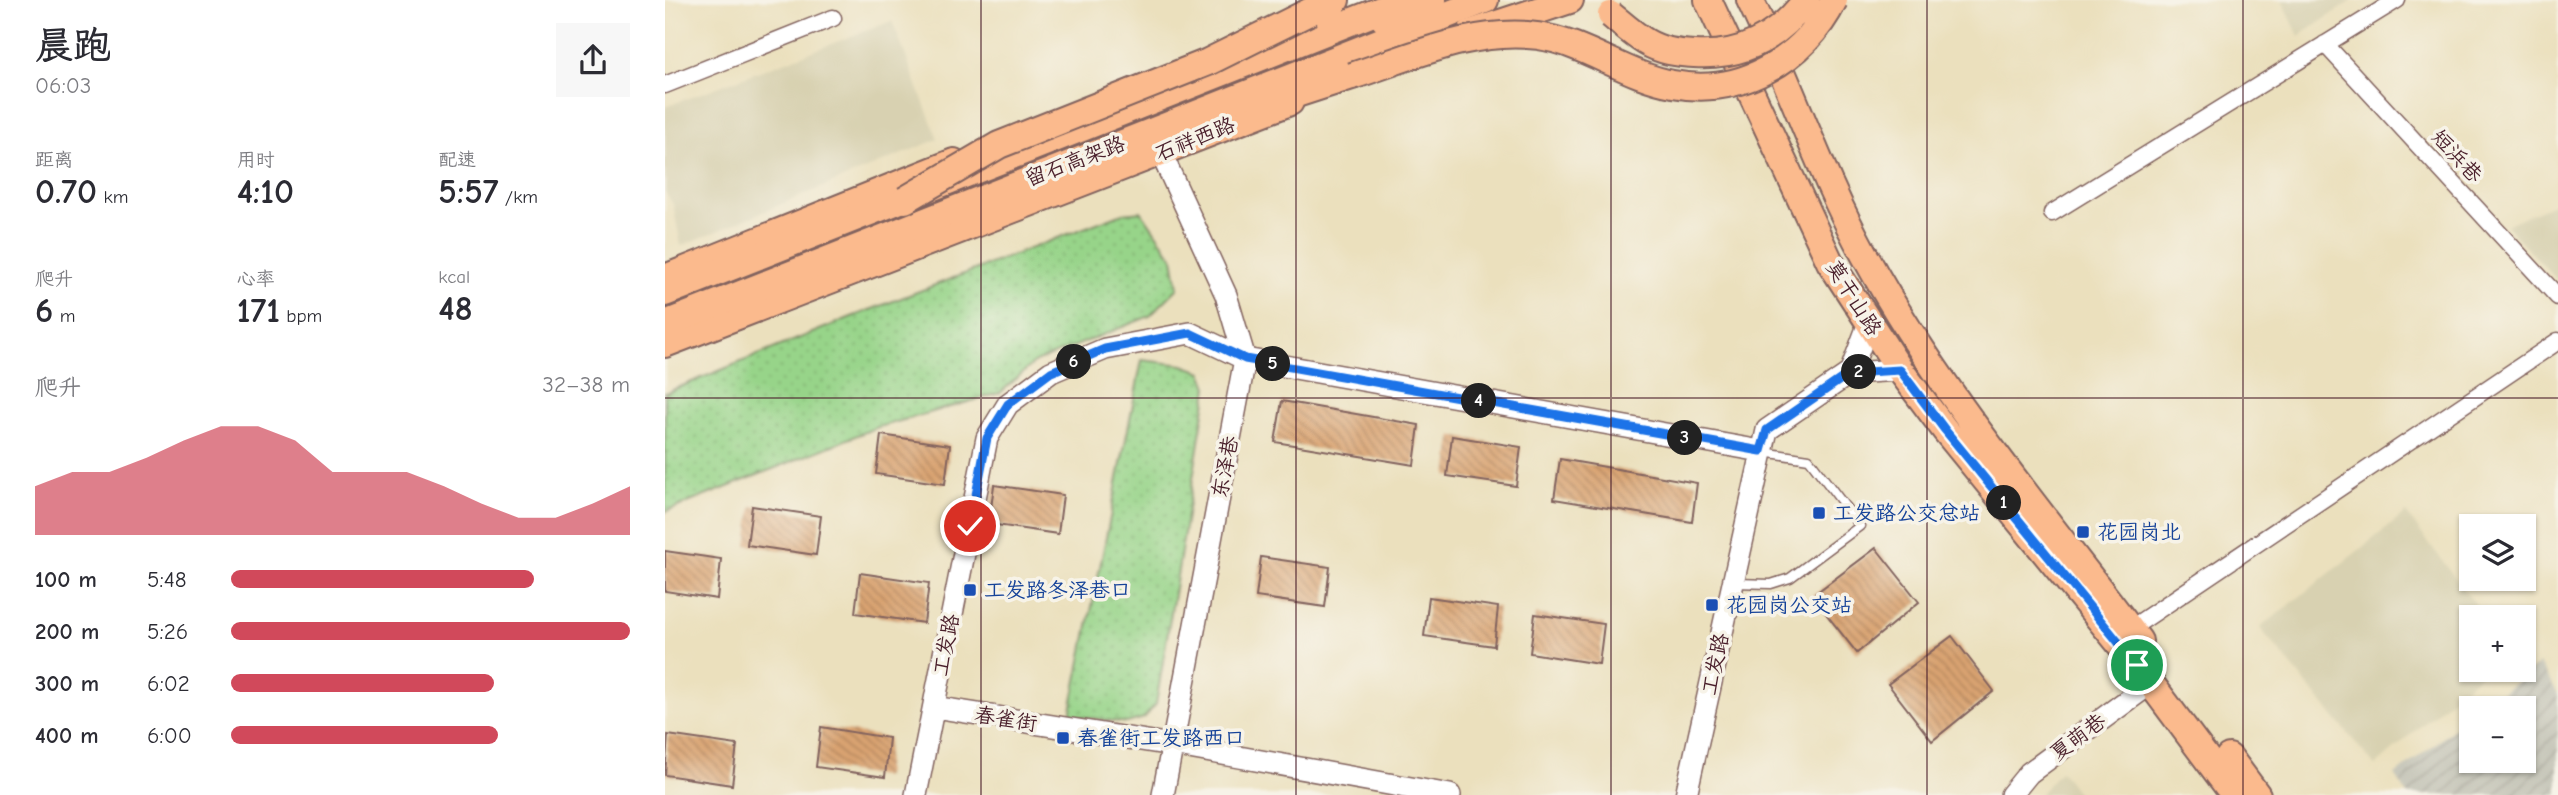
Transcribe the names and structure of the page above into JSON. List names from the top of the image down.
{
  "streets": {
    "main road": ["石祥西路", "留石高架路", "莫干山路"],
    "street": [
      "短浜巷",
      "东泽巷",
      "工发路",
      "春雀街",
      "夏萌巷"
    ]
  },
  "crossings": [
    ["石祥西路", "东泽巷"],
    ["莫干山路", "夏萌巷"],
    ["东泽巷", "工发路"],
    ["东泽巷", "春雀街"],
    ["工发路", "春雀街"]
  ],
  "places": {
    "transit": [
      "工发路公交总站",
      "花园岗北",
      "工发路冬泽巷口",
      "花园岗公交站",
      "春雀街工发路西口"
    ]
  },
  "page": {
    "heading": ["晨跑", "06:03"],
    "stats": [
      ["距离", "0.70 km"],
      ["用时", "4:10"],
      ["配速", "5:57 /km"],
      ["爬升", "6 m"],
      ["心率", "171 bpm"],
      ["kcal", "48"]
    ],
    "pins": [
      "6",
      "5",
      "2",
      "4",
      "3",
      "1"
    ],
    "chart": ["爬升", "32–38 m"],
    "map_buttons": ["+", "−"],
    "list": [
      {
        "name": "100 m",
        "note": "5:48"
      },
      {
        "name": "200 m",
        "note": "5:26"
      },
      {
        "name": "300 m",
        "note": "6:02"
      },
      {
        "name": "400 m",
        "note": "6:00"
      }
    ]
  }
}
